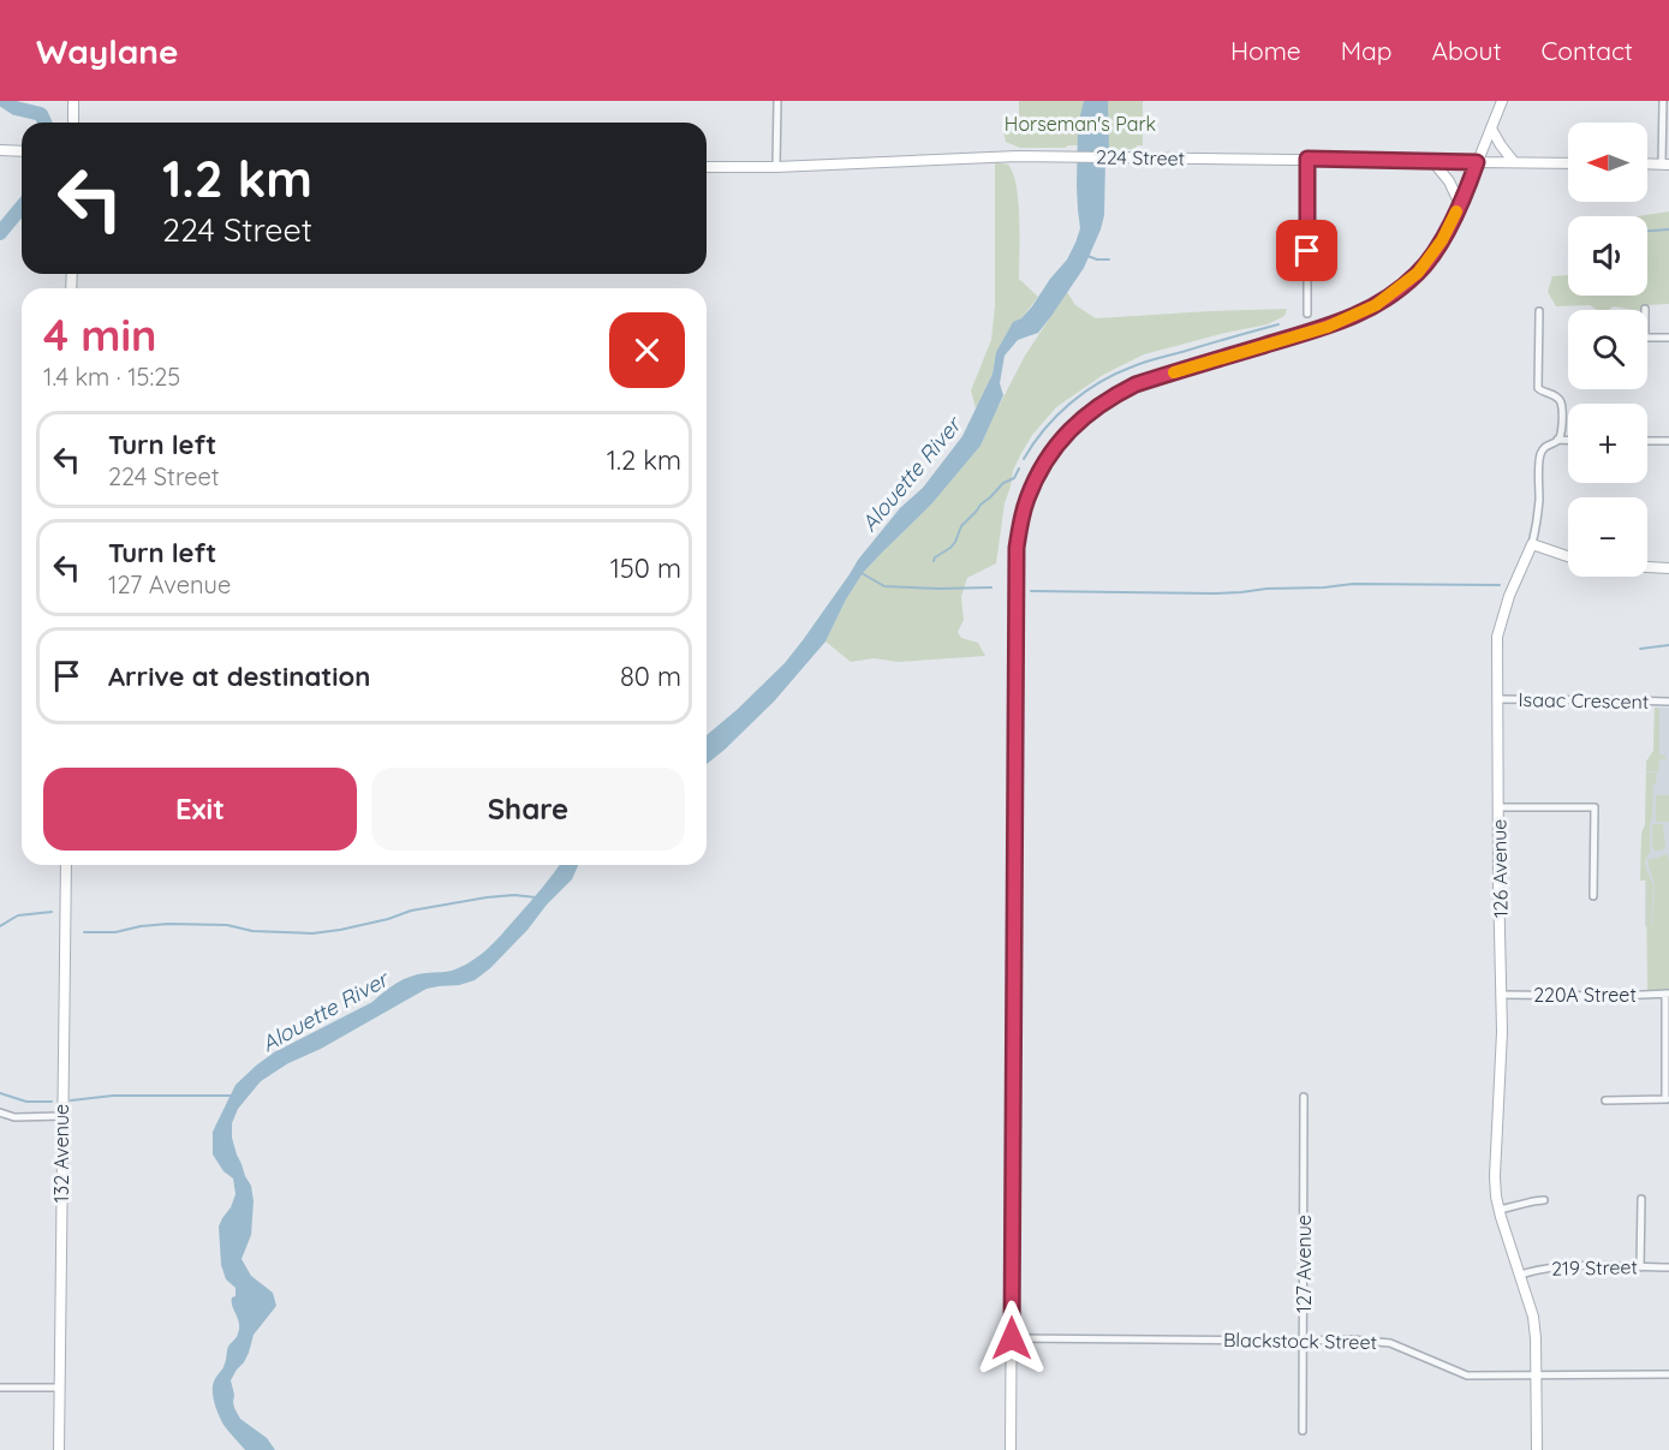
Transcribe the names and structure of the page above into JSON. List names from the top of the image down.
{
  "streets": {
    "main road": ["224 Street", "126 Avenue", "132 Avenue"],
    "street": [
      "Isaac Crescent",
      "220A Street",
      "127 Avenue",
      "219 Street",
      "Blackstock Street"
    ]
  },
  "crossings": [
    ["Isaac Crescent", "126 Avenue"],
    ["126 Avenue", "220A Street"],
    ["126 Avenue", "219 Street"],
    ["126 Avenue", "Blackstock Street"],
    ["127 Avenue", "Blackstock Street"]
  ],
  "water": ["Alouette River"],
  "parks": ["Horseman's Park"],
  "north": "left",
  "page": {
    "header": "Waylane",
    "nav": [
      "Home",
      "Map",
      "About",
      "Contact"
    ],
    "map_buttons": ["+", "−"],
    "turn": ["1.2 km", "224 Street"],
    "heading": ["4 min", "1.4 km · 15:25"],
    "list": [
      {
        "name": "Turn left",
        "note": "224 Street",
        "value": "1.2 km"
      },
      {
        "name": "Turn left",
        "note": "127 Avenue",
        "value": "150 m"
      },
      {
        "name": "Arrive at destination",
        "value": "80 m"
      }
    ],
    "buttons": ["Exit", "Share"]
  }
}
